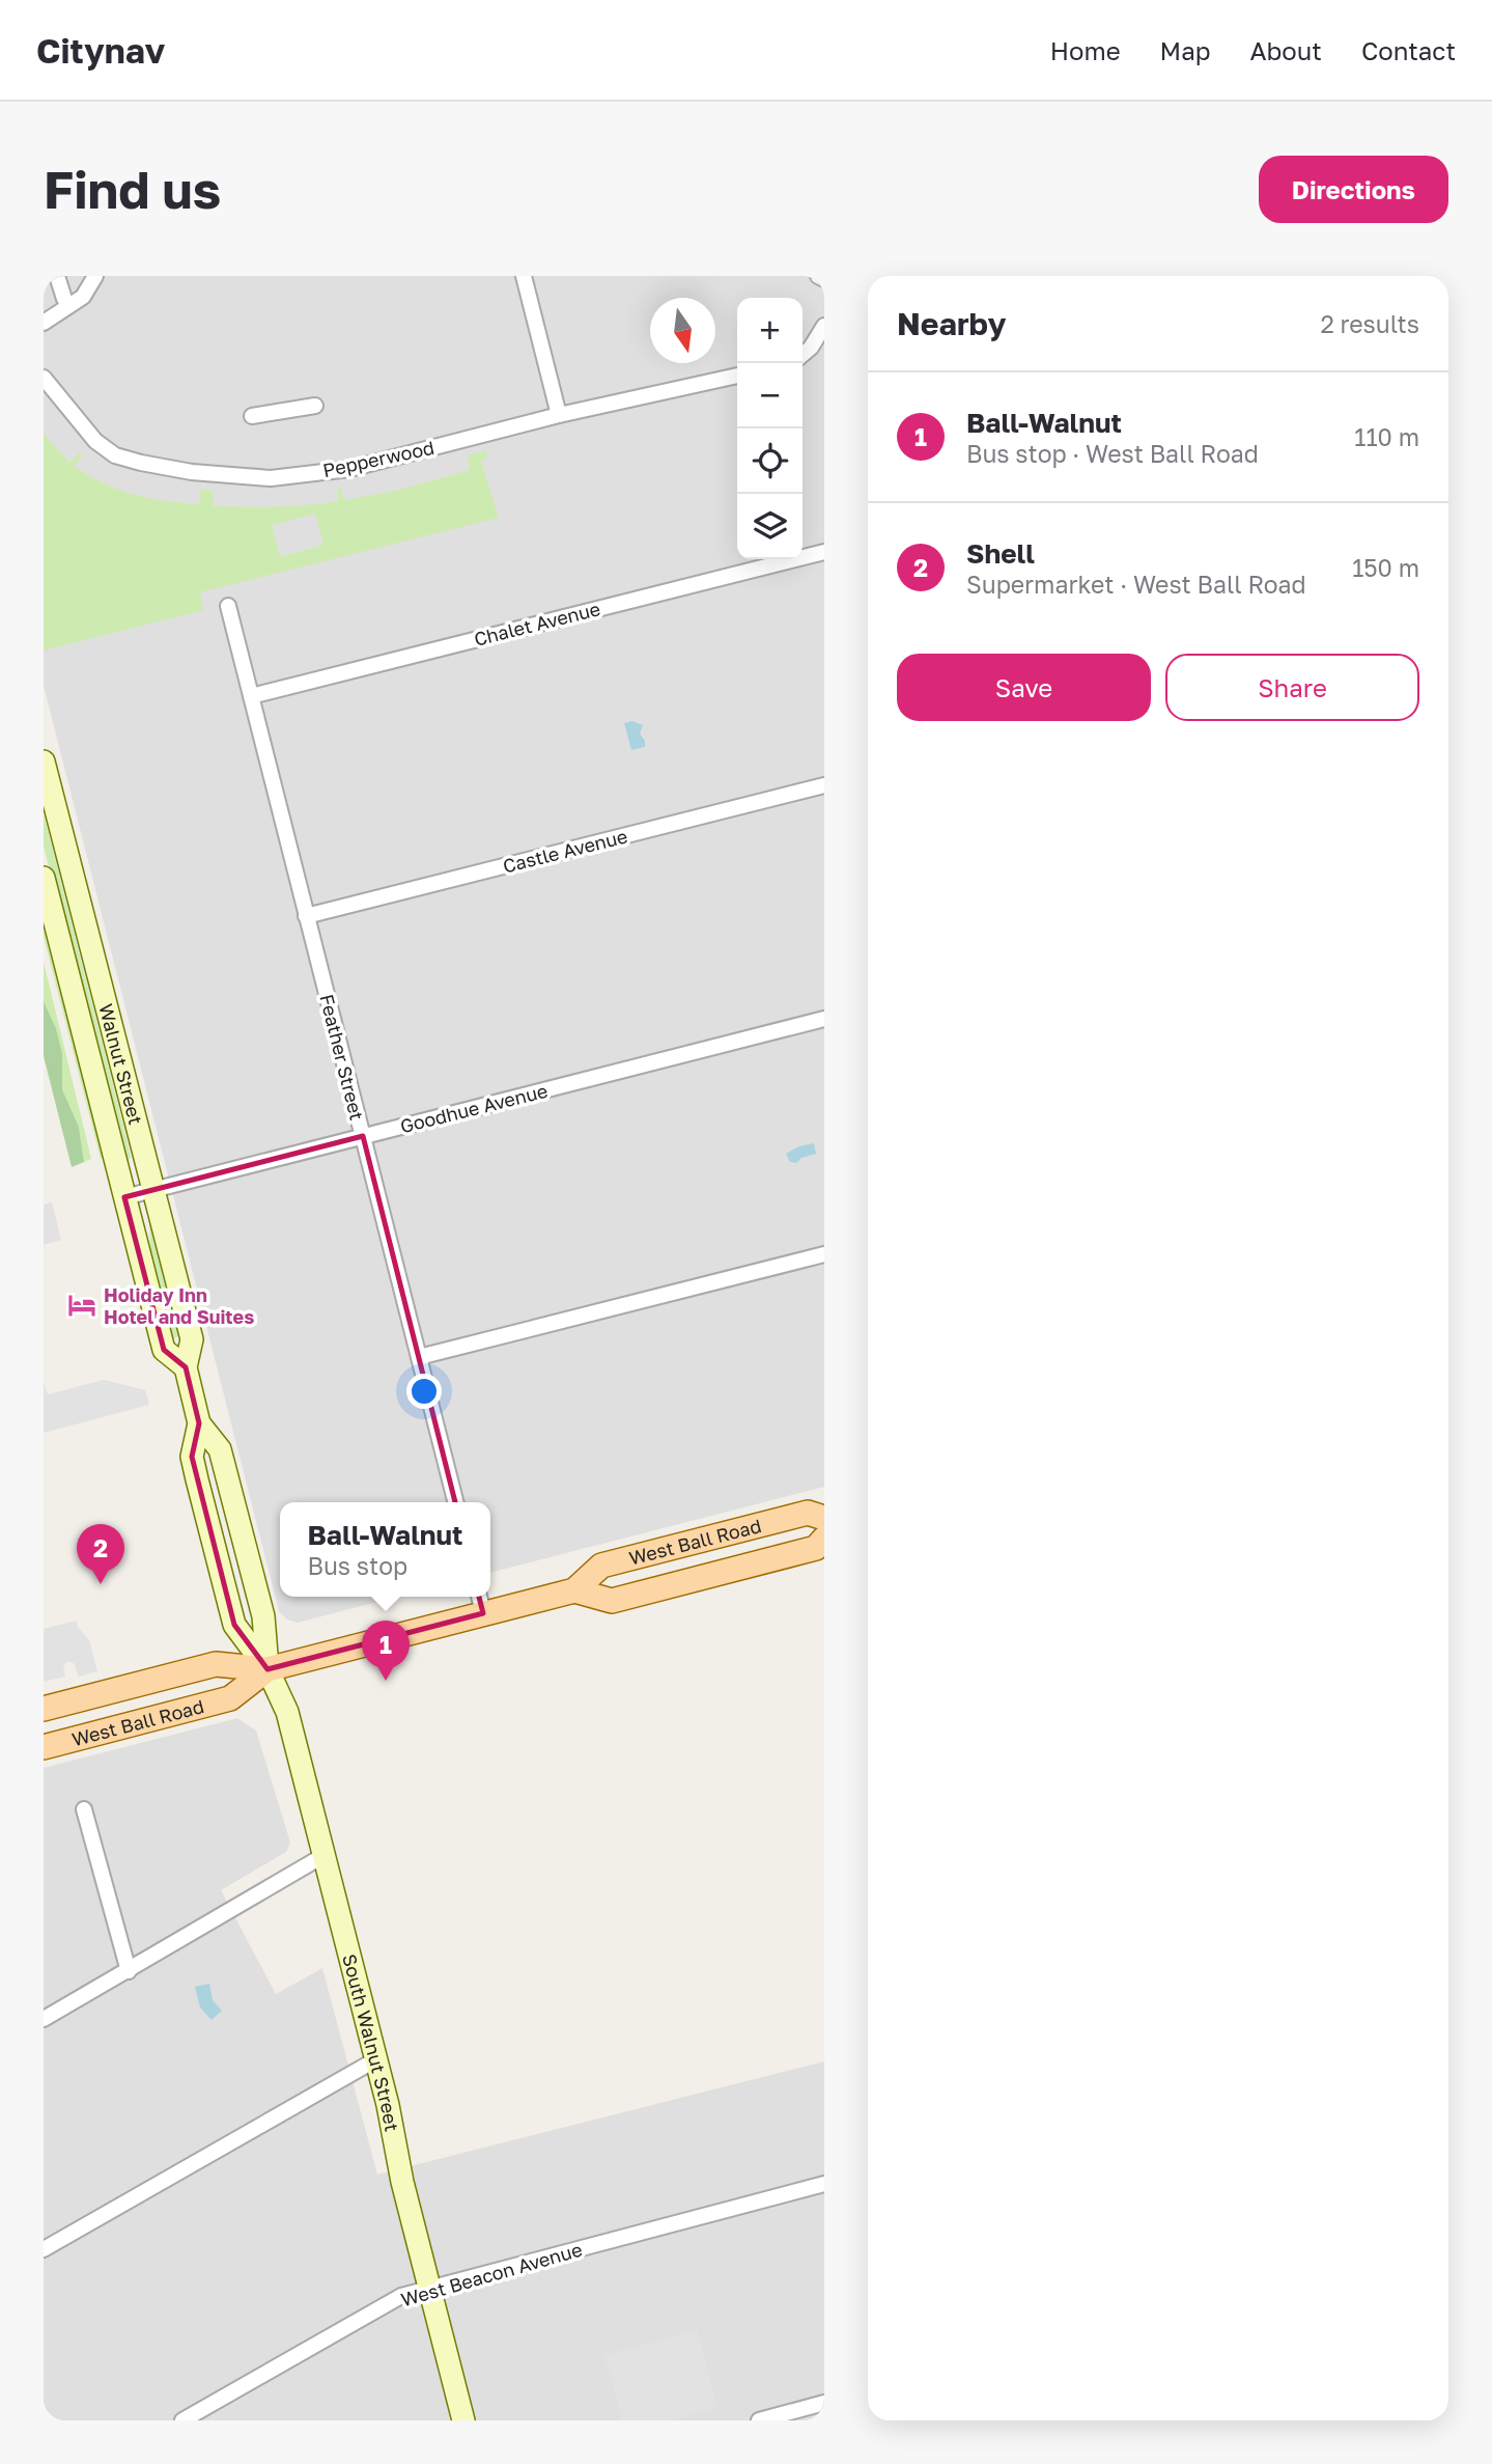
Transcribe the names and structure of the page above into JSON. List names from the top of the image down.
{
  "streets": {
    "main road": ["West Ball Road"],
    "street": [
      "Pepperwood",
      "Chalet Avenue",
      "Castle Avenue",
      "Feather Street",
      "Walnut Street",
      "Goodhue Avenue",
      "South Walnut Street",
      "West Beacon Avenue"
    ]
  },
  "crossings": [
    ["Chalet Avenue", "Feather Street"],
    ["Castle Avenue", "Feather Street"],
    ["Feather Street", "Goodhue Avenue"],
    ["Walnut Street", "Goodhue Avenue"],
    ["Walnut Street", "West Ball Road"],
    ["Walnut Street", "South Walnut Street"],
    ["West Ball Road", "South Walnut Street"],
    ["South Walnut Street", "West Beacon Avenue"]
  ],
  "places": {
    "hotel": ["Holiday Inn Hotel and Suites"]
  },
  "north": "bottom",
  "page": {
    "header": "Citynav",
    "nav": [
      "Home",
      "Map",
      "About",
      "Contact"
    ],
    "buttons": [
      "Directions",
      ["Save", "Share"]
    ],
    "title": "Find us",
    "heading": ["Nearby", "2 results"],
    "map_buttons": ["+", "−"],
    "list": [
      {
        "mark": "1",
        "name": "Ball-Walnut",
        "note": "Bus stop · West Ball Road",
        "value": "110 m"
      },
      {
        "mark": "2",
        "name": "Shell",
        "note": "Supermarket · West Ball Road",
        "value": "150 m"
      }
    ],
    "popup": ["Ball-Walnut", "Bus stop"],
    "pins": ["2", "1"]
  }
}
